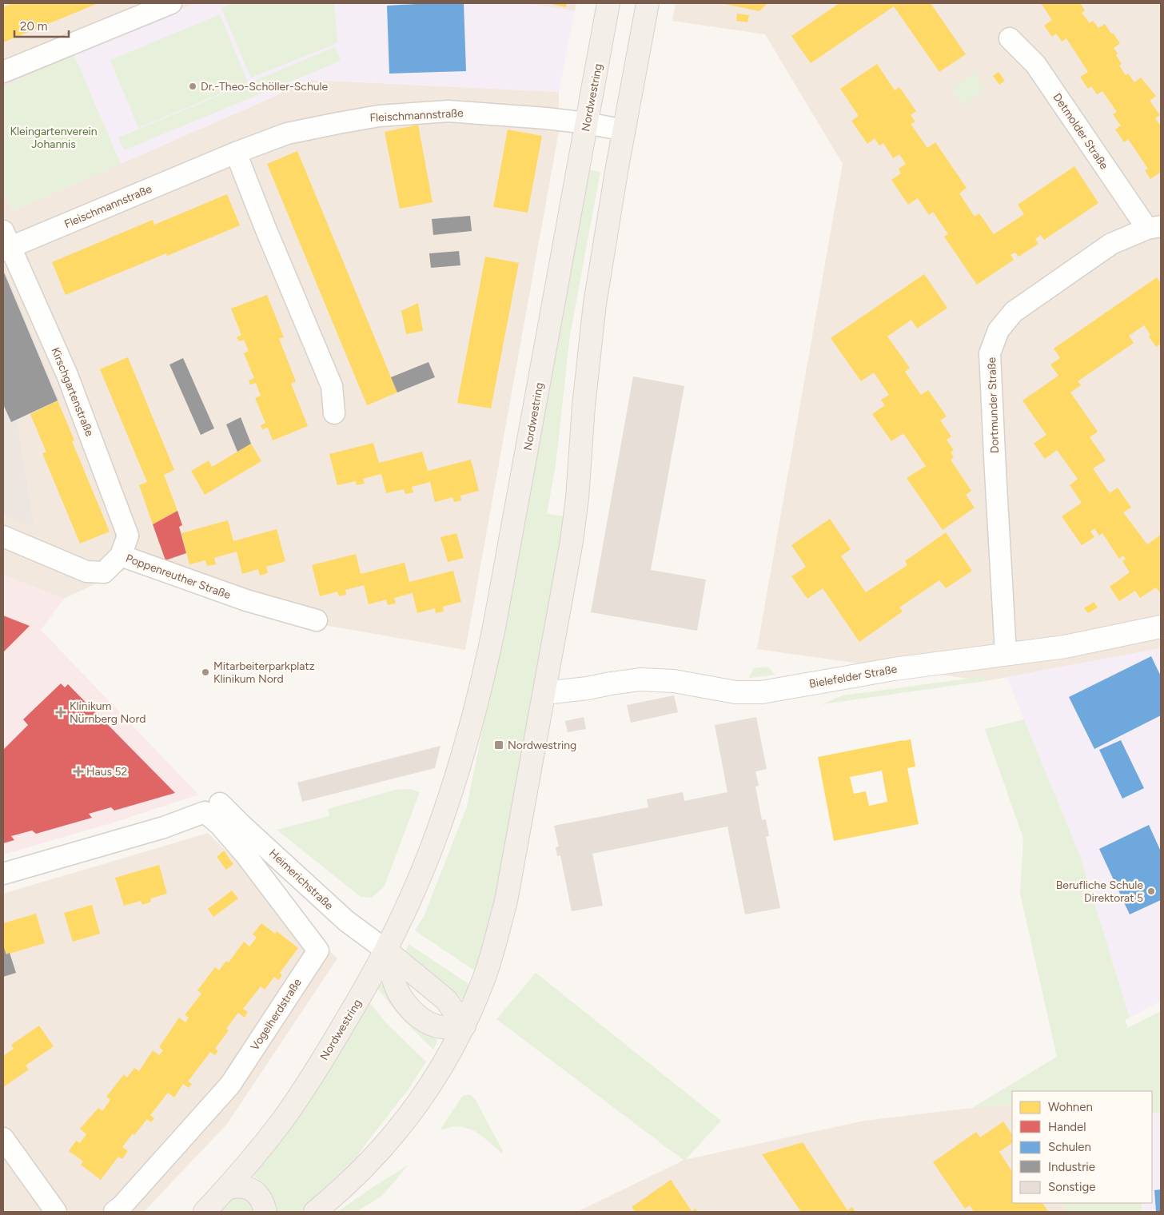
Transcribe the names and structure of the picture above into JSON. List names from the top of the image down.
{
  "streets": {
    "main road": ["Nordwestring"],
    "street": [
      "Fleischmannstraße",
      "Detmolder Straße",
      "Kirschgartenstraße",
      "Dortmunder Straße",
      "Poppenreuther Straße",
      "Bielefelder Straße",
      "Heimerichstraße",
      "Vogelherdstraße"
    ]
  },
  "crossings": [
    ["Nordwestring", "Fleischmannstraße"],
    ["Nordwestring", "Heimerichstraße"],
    ["Fleischmannstraße", "Kirschgartenstraße"],
    ["Detmolder Straße", "Dortmunder Straße"],
    ["Kirschgartenstraße", "Poppenreuther Straße"],
    ["Dortmunder Straße", "Bielefelder Straße"],
    ["Heimerichstraße", "Vogelherdstraße"]
  ],
  "parks": ["Kleingartenverein Johannis"],
  "places": {
    "other": ["Dr.-Theo-Schöller-Schule", "Mitarbeiterparkplatz Klinikum Nord", "Berufliche Schule Direktorat 5"],
    "health": ["Klinikum Nürnberg Nord", "Haus 52"],
    "transit": ["Nordwestring"]
  },
  "legend": [
    "Wohnen",
    "Handel",
    "Schulen",
    "Industrie",
    "Sonstige"
  ],
  "scale_bar": "20 m"
}
